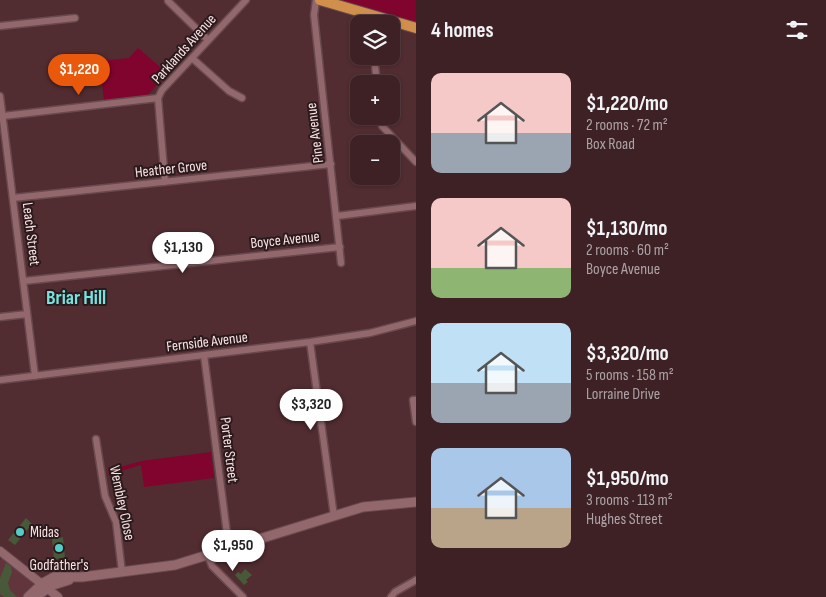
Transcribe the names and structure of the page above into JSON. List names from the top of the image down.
{
  "streets": {
    "street": [
      "Parklands Avenue",
      "Pine Avenue",
      "Heather Grove",
      "Leach Street",
      "Boyce Avenue",
      "Fernside Avenue",
      "Porter Street",
      "Wembley Close"
    ]
  },
  "crossings": [
    ["Parklands Avenue", "Heather Grove"],
    ["Pine Avenue", "Heather Grove"],
    ["Pine Avenue", "Boyce Avenue"],
    ["Heather Grove", "Leach Street"],
    ["Leach Street", "Boyce Avenue"],
    ["Leach Street", "Fernside Avenue"],
    ["Fernside Avenue", "Porter Street"]
  ],
  "districts": ["Briar Hill"],
  "places": ["Midas", "Godfather's"],
  "page": {
    "heading": "4 homes",
    "map_buttons": ["+", "−"],
    "price": [
      "$1,220",
      "$1,130",
      "$3,320",
      "$1,950"
    ],
    "list": [
      {
        "name": "$1,220/mo",
        "note": "2 rooms · 72 m² · Box Road"
      },
      {
        "name": "$1,130/mo",
        "note": "2 rooms · 60 m² · Boyce Avenue"
      },
      {
        "name": "$3,320/mo",
        "note": "5 rooms · 158 m² · Lorraine Drive"
      },
      {
        "name": "$1,950/mo",
        "note": "3 rooms · 113 m² · Hughes Street"
      }
    ]
  }
}
